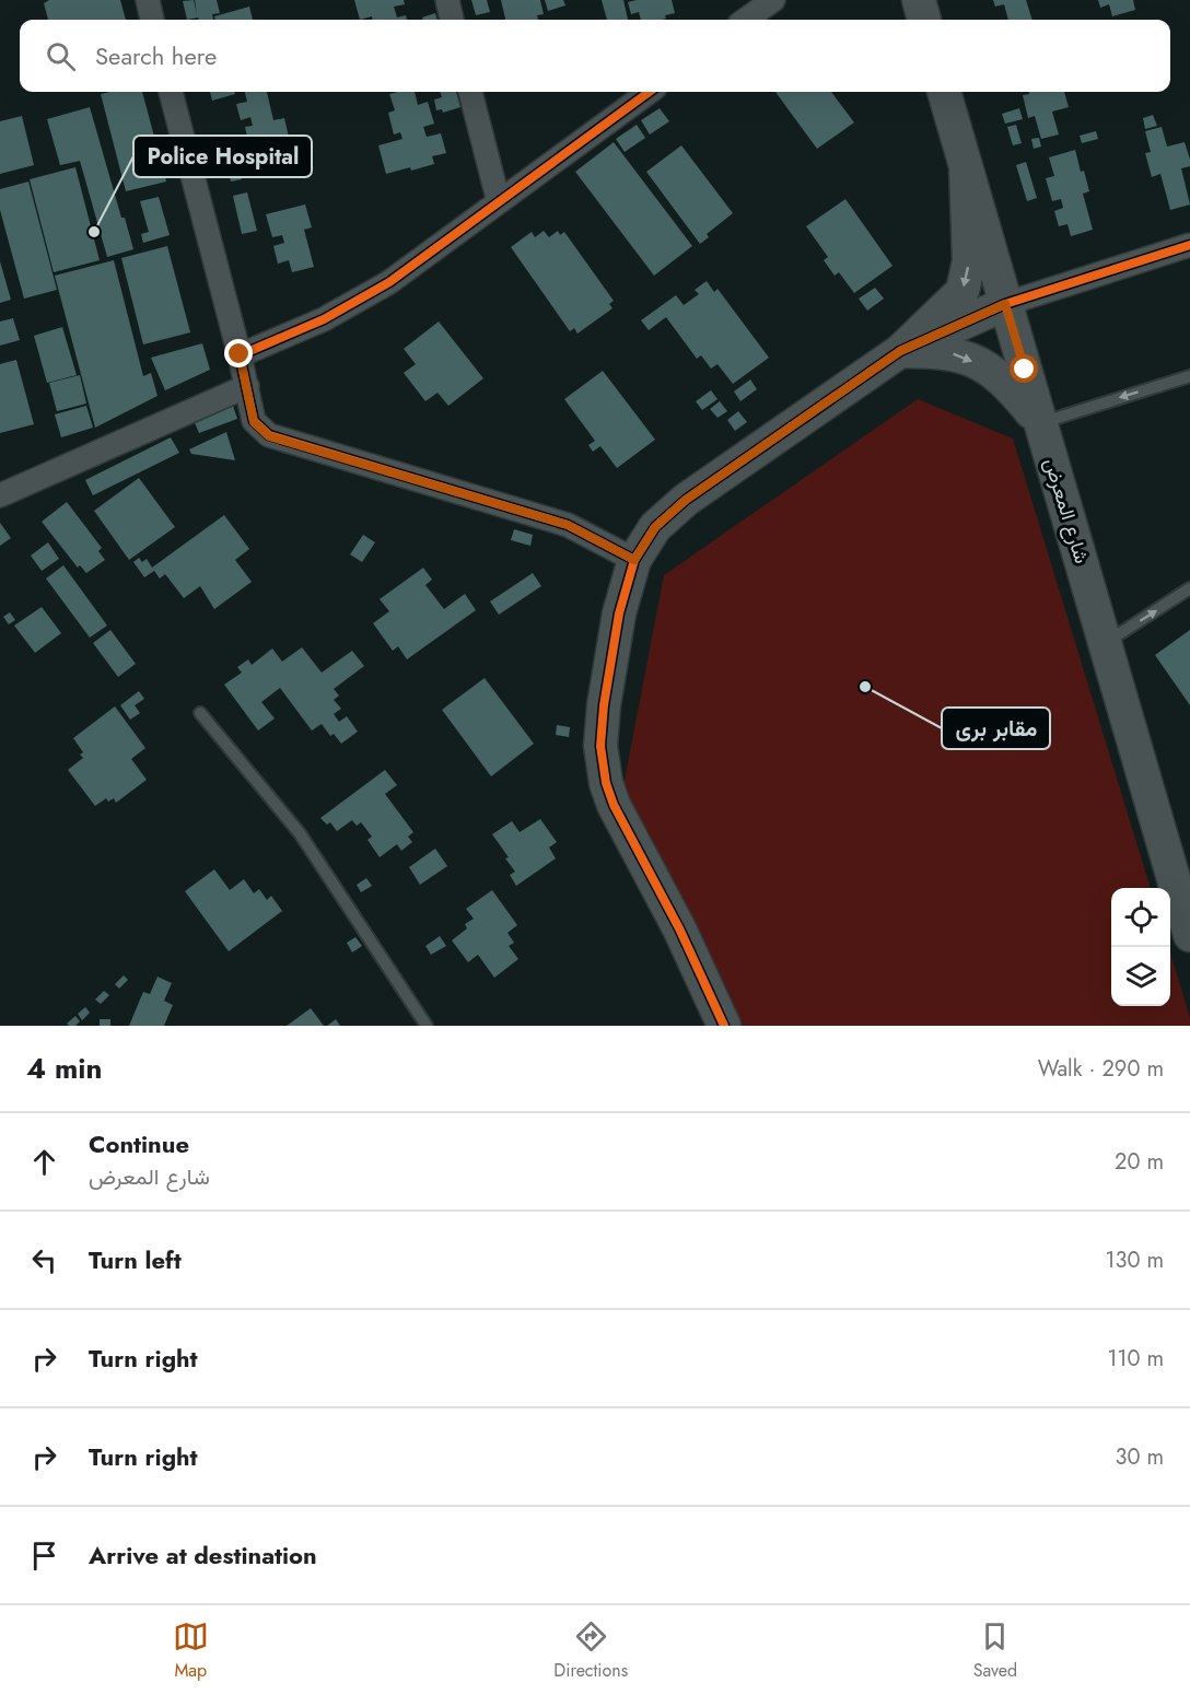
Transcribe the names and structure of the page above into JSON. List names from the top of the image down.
{
  "streets": {
    "main road": ["شارع المعرض"]
  },
  "places": ["Police Hospital", "مقابر برى"],
  "page": {
    "search": "Search here",
    "heading": ["4 min", "Walk · 290 m"],
    "list": [
      ["Continue", "شارع المعرض", "20 m"],
      ["Turn left", "130 m"],
      ["Turn right", "110 m"],
      ["Turn right", "30 m"],
      "Arrive at destination"
    ],
    "nav": ["Map", "Directions", "Saved"]
  }
}
